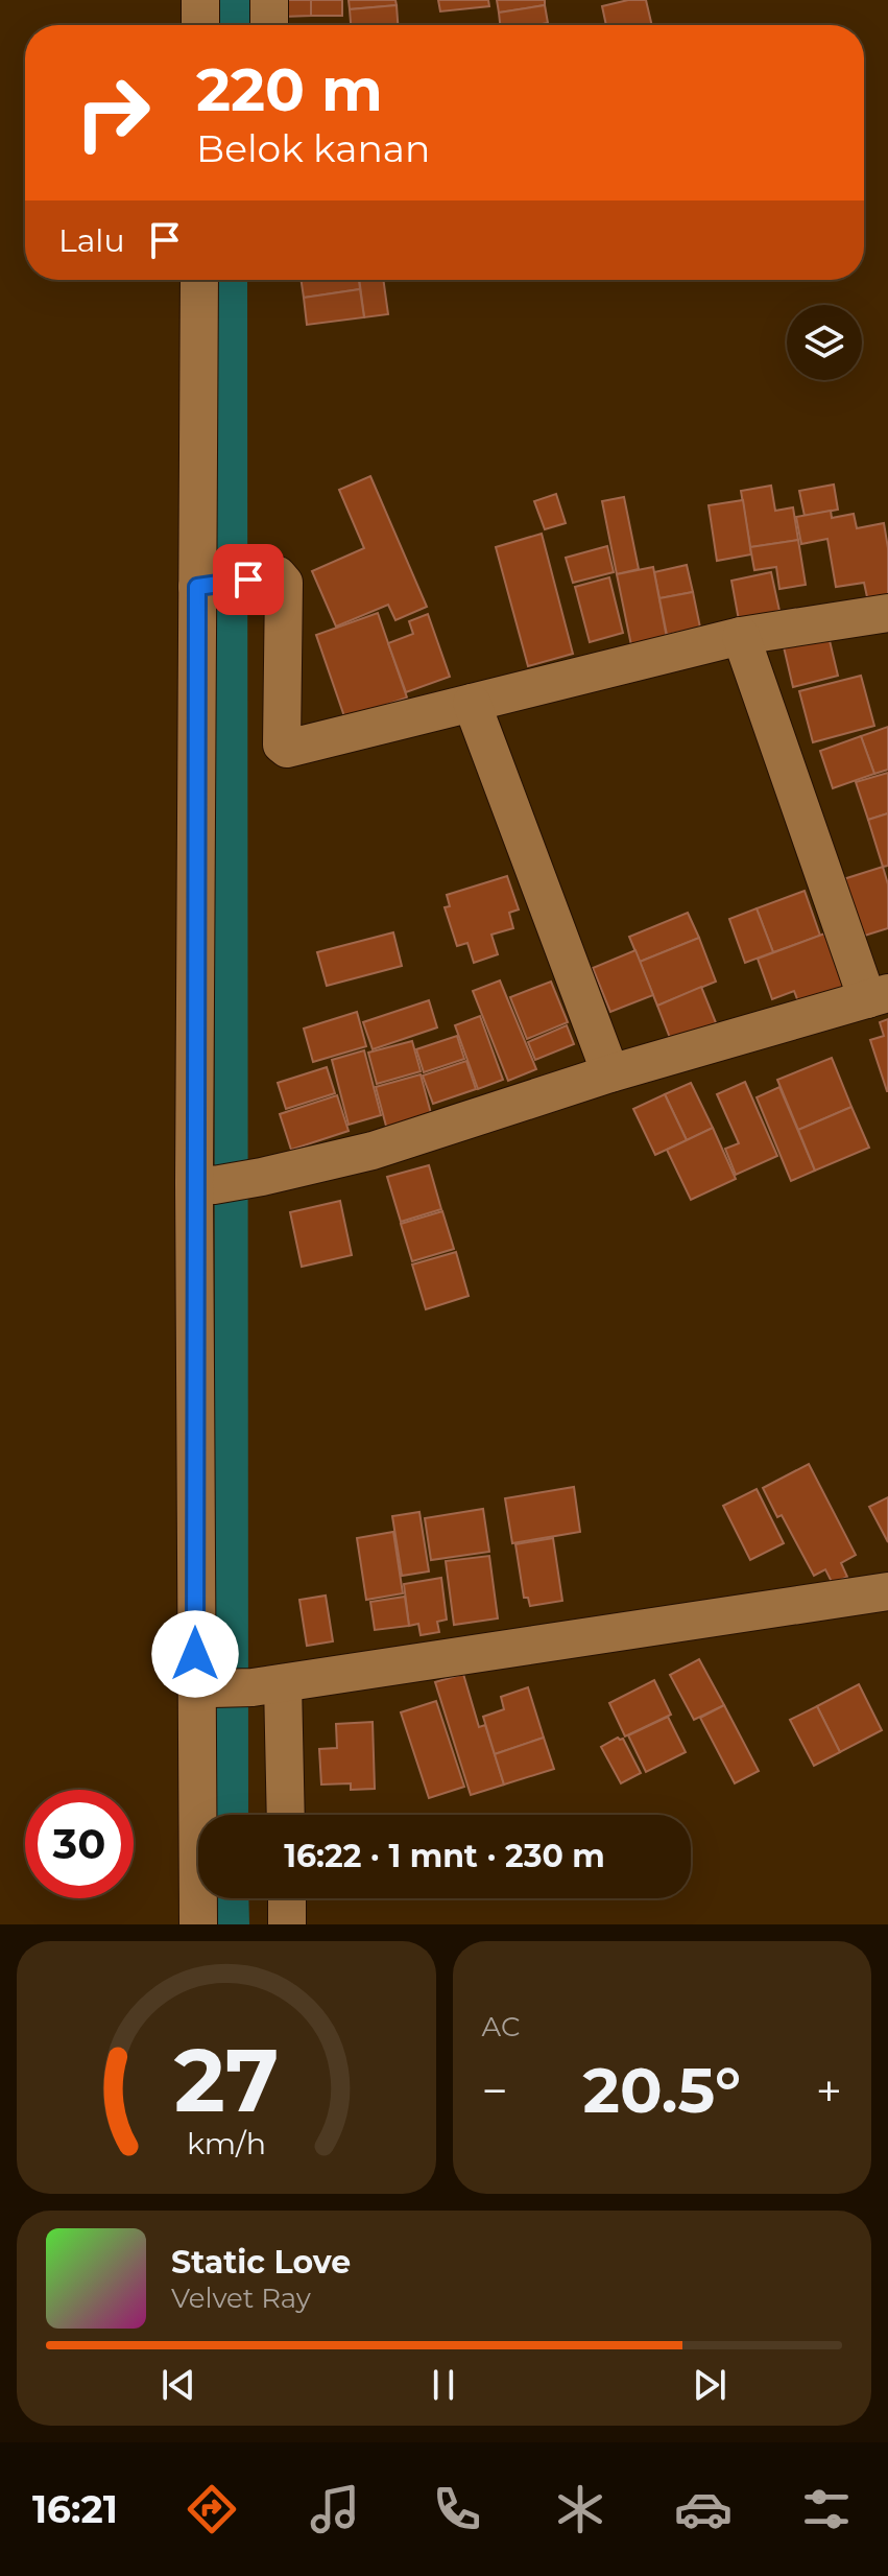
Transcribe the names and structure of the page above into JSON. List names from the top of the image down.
{
  "page": {
    "turn": ["220 m", "Belok kanan"],
    "then": "Lalu",
    "limit": "30",
    "trip": "16:22 · 1 mnt · 230 m",
    "tile": "AC",
    "heat": ["−", "20.5°", "+"],
    "song": ["Static Love", "Velvet Ray"],
    "tabs": "16:21",
    "gauge": ["27", "km/h"]
  }
}
